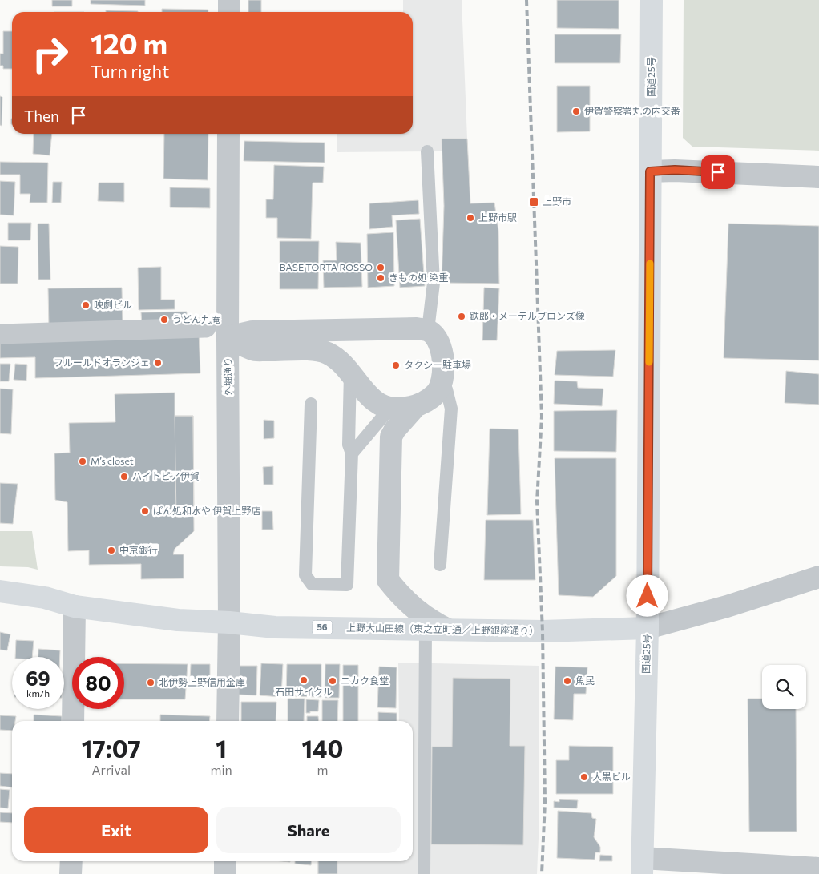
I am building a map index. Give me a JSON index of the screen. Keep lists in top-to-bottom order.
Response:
{
  "streets": {
    "main road": ["国道25号", "56", "上野大山田線（東之立町通／上野銀座通り）"],
    "street": ["外堀通り"]
  },
  "crossings": [
    ["国道25号", "上野大山田線（東之立町通／上野銀座通り）"],
    ["外堀通り", "上野大山田線（東之立町通／上野銀座通り）"]
  ],
  "places": {
    "other": [
      "伊賀警察署丸の内交番",
      "上野市駅",
      "BASE TORTA ROSSO",
      "きもの処 染重",
      "映劇ビル",
      "鉄郎・メーテルブロンズ像",
      "うどん九庵",
      "フルールドオランジェ",
      "タクシー駐車場",
      "M’s closet",
      "ハイトピア伊賀",
      "ぱん処和水や 伊賀上野店",
      "中京銀行",
      "石田サイクル",
      "ニカク食堂",
      "魚民",
      "北伊勢上野信用金庫",
      "大黒ビル"
    ],
    "transit": ["上野市"]
  },
  "page": {
    "turn": ["120 m", "Turn right"],
    "then": "Then",
    "speed": "69 km/h",
    "limit": "80",
    "eta": [
      "17:07",
      "Arrival",
      "1",
      "min",
      "140",
      "m"
    ],
    "buttons": ["Exit", "Share"]
  }
}
